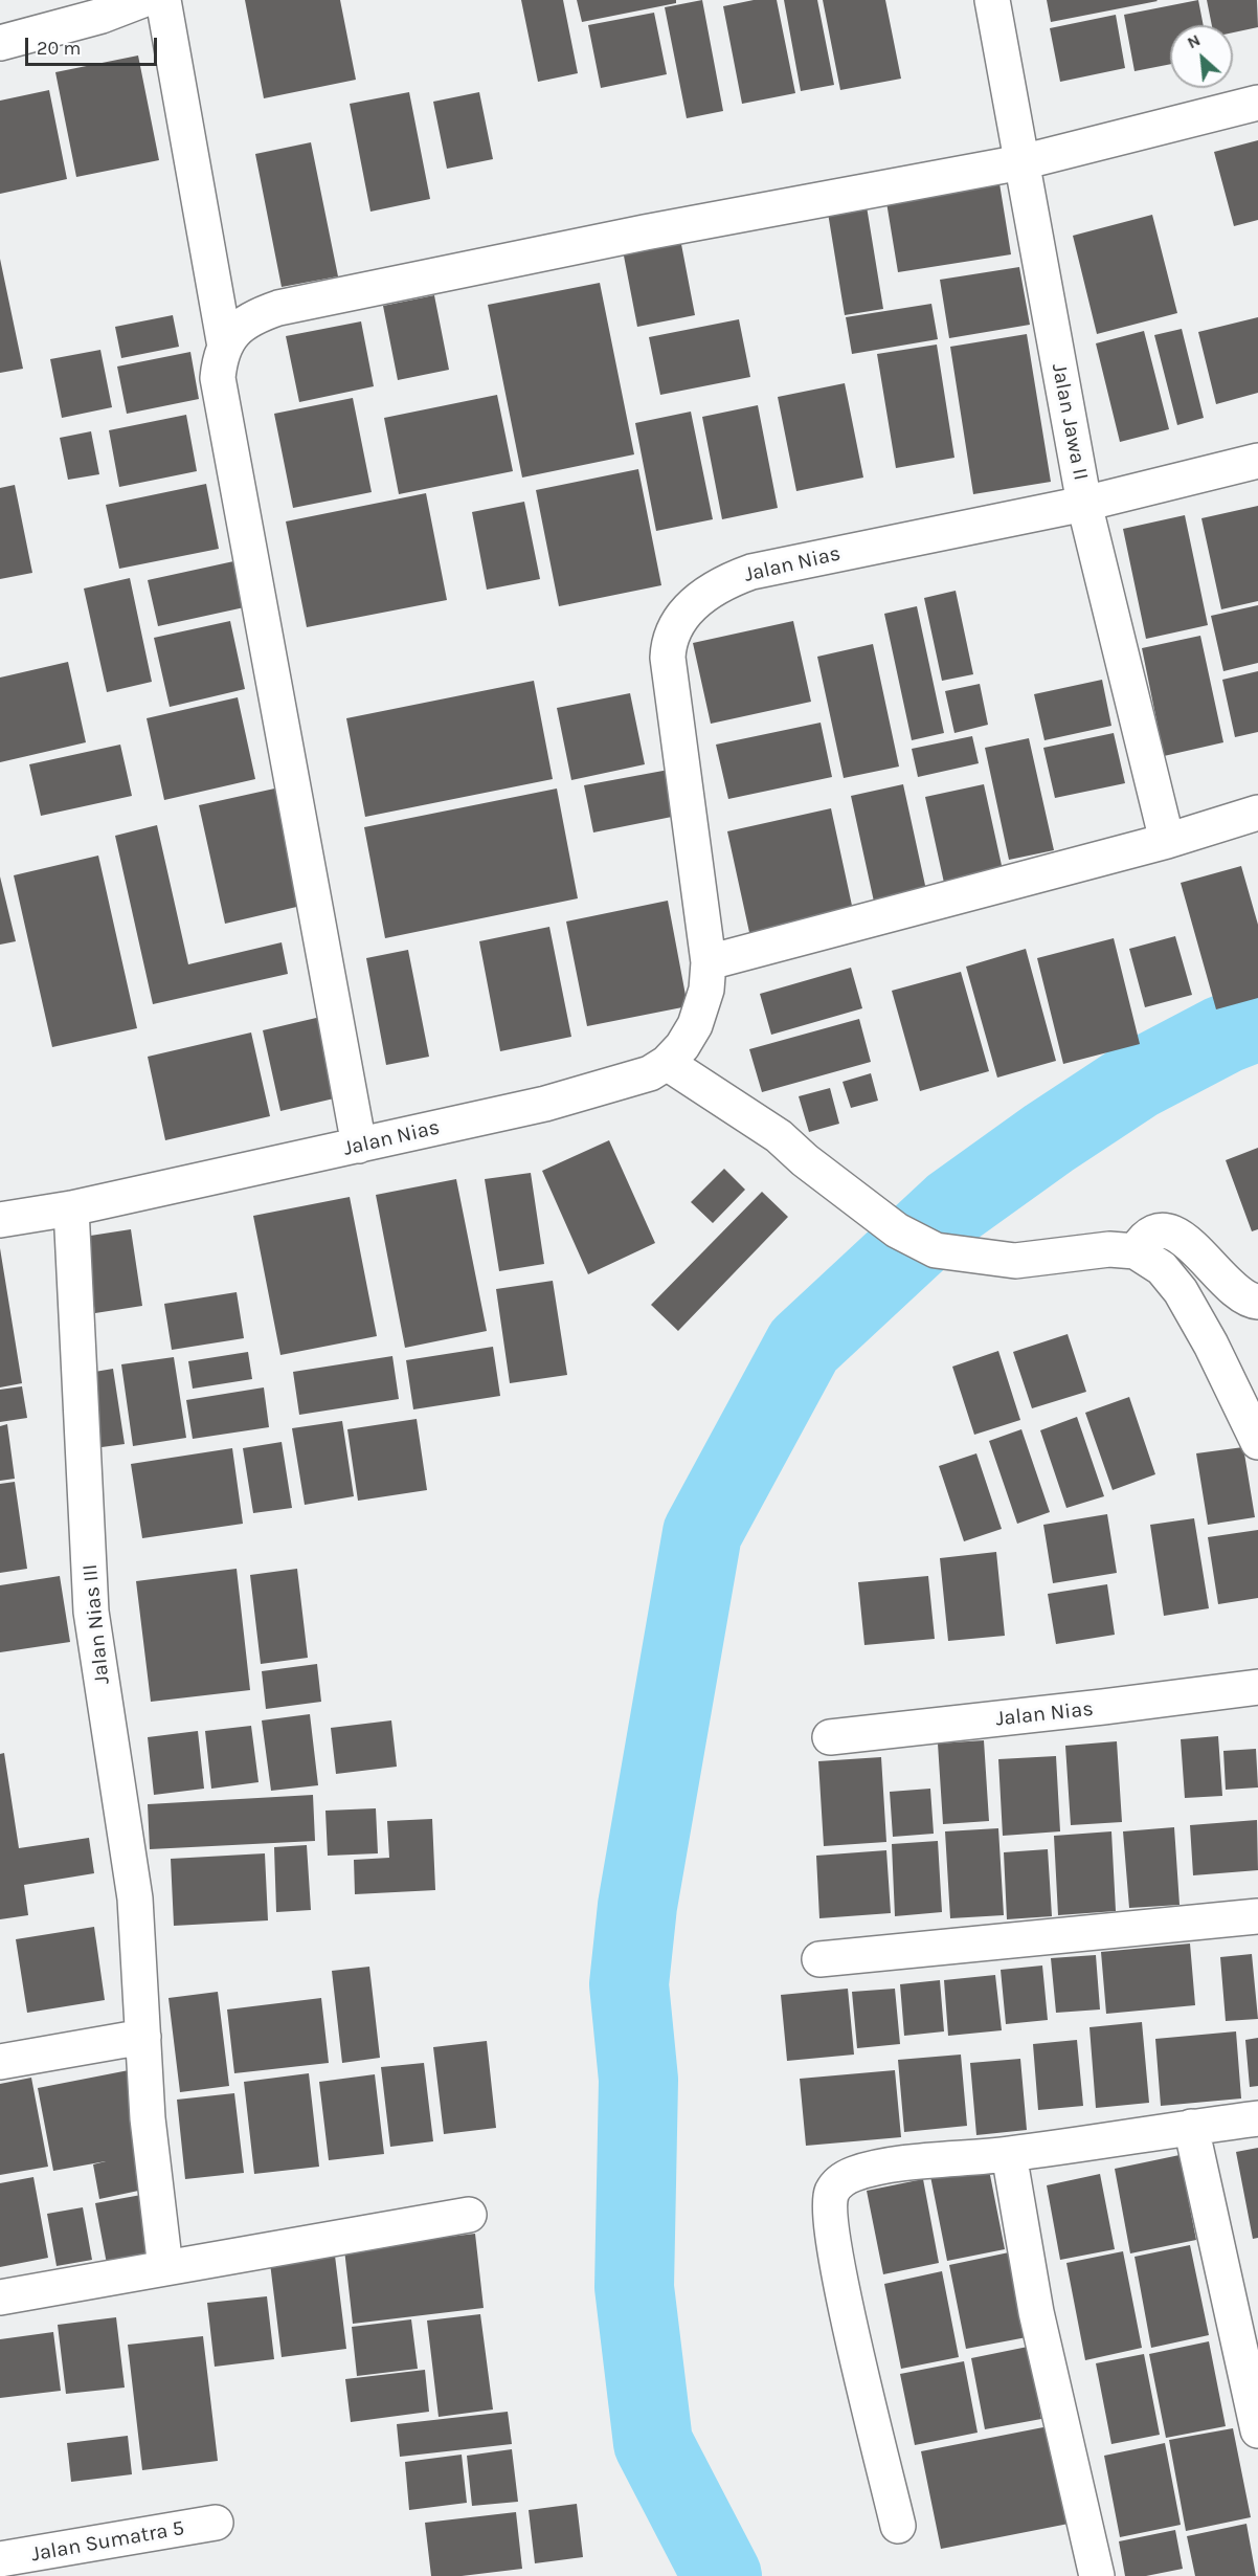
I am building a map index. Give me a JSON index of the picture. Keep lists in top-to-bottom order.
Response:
{
  "streets": {
    "street": [
      "Jalan Jawa II",
      "Jalan Nias",
      "Jalan Nias III",
      "Jalan Sumatra 5"
    ]
  },
  "crossings": [
    ["Jalan Jawa II", "Jalan Nias"],
    ["Jalan Nias", "Jalan Nias III"]
  ],
  "scale_bar": "20 m",
  "north": "top left"
}
